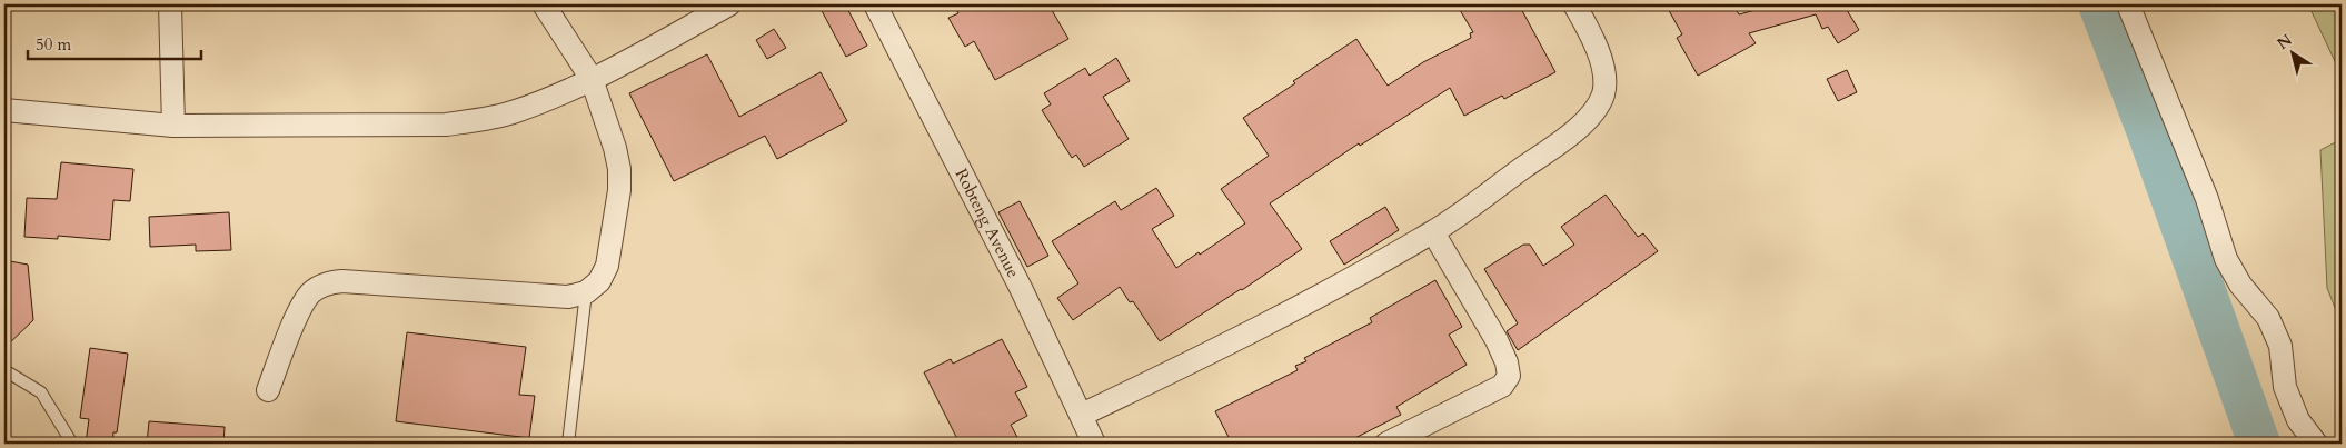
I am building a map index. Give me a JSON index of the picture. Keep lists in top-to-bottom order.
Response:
{
  "streets": {
    "street": ["Robteng Avenue"]
  },
  "scale_bar": "50 m",
  "north": "top left"
}
